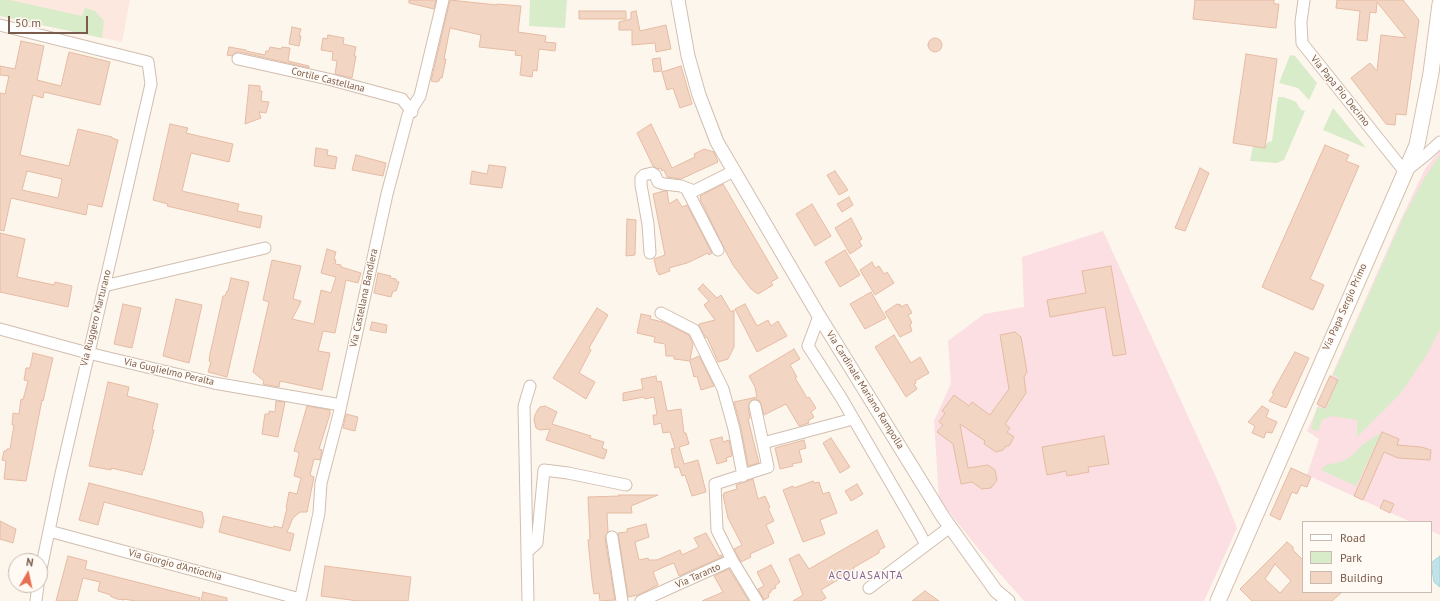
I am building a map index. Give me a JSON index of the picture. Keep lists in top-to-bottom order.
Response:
{
  "streets": {
    "main road": ["Via Papa Sergio Primo"],
    "street": [
      "Cortile Castellana",
      "Via Papa Pio Decimo",
      "Via Castellana Bandiera",
      "Via Ruggero Marturano",
      "Via Guglielmo Peralta",
      "Via Cardinale Mariano Rampolla",
      "Via Giorgio d'Antiochia",
      "Via Taranto"
    ]
  },
  "crossings": [
    ["Cortile Castellana", "Via Castellana Bandiera"],
    ["Via Papa Pio Decimo", "Via Papa Sergio Primo"],
    ["Via Castellana Bandiera", "Via Guglielmo Peralta"],
    ["Via Castellana Bandiera", "Via Giorgio d'Antiochia"],
    ["Via Ruggero Marturano", "Via Guglielmo Peralta"],
    ["Via Ruggero Marturano", "Via Giorgio d'Antiochia"]
  ],
  "districts": ["ACQUASANTA"],
  "legend": ["Road", "Park", "Building"],
  "scale_bar": "50 m",
  "north": "top"
}
